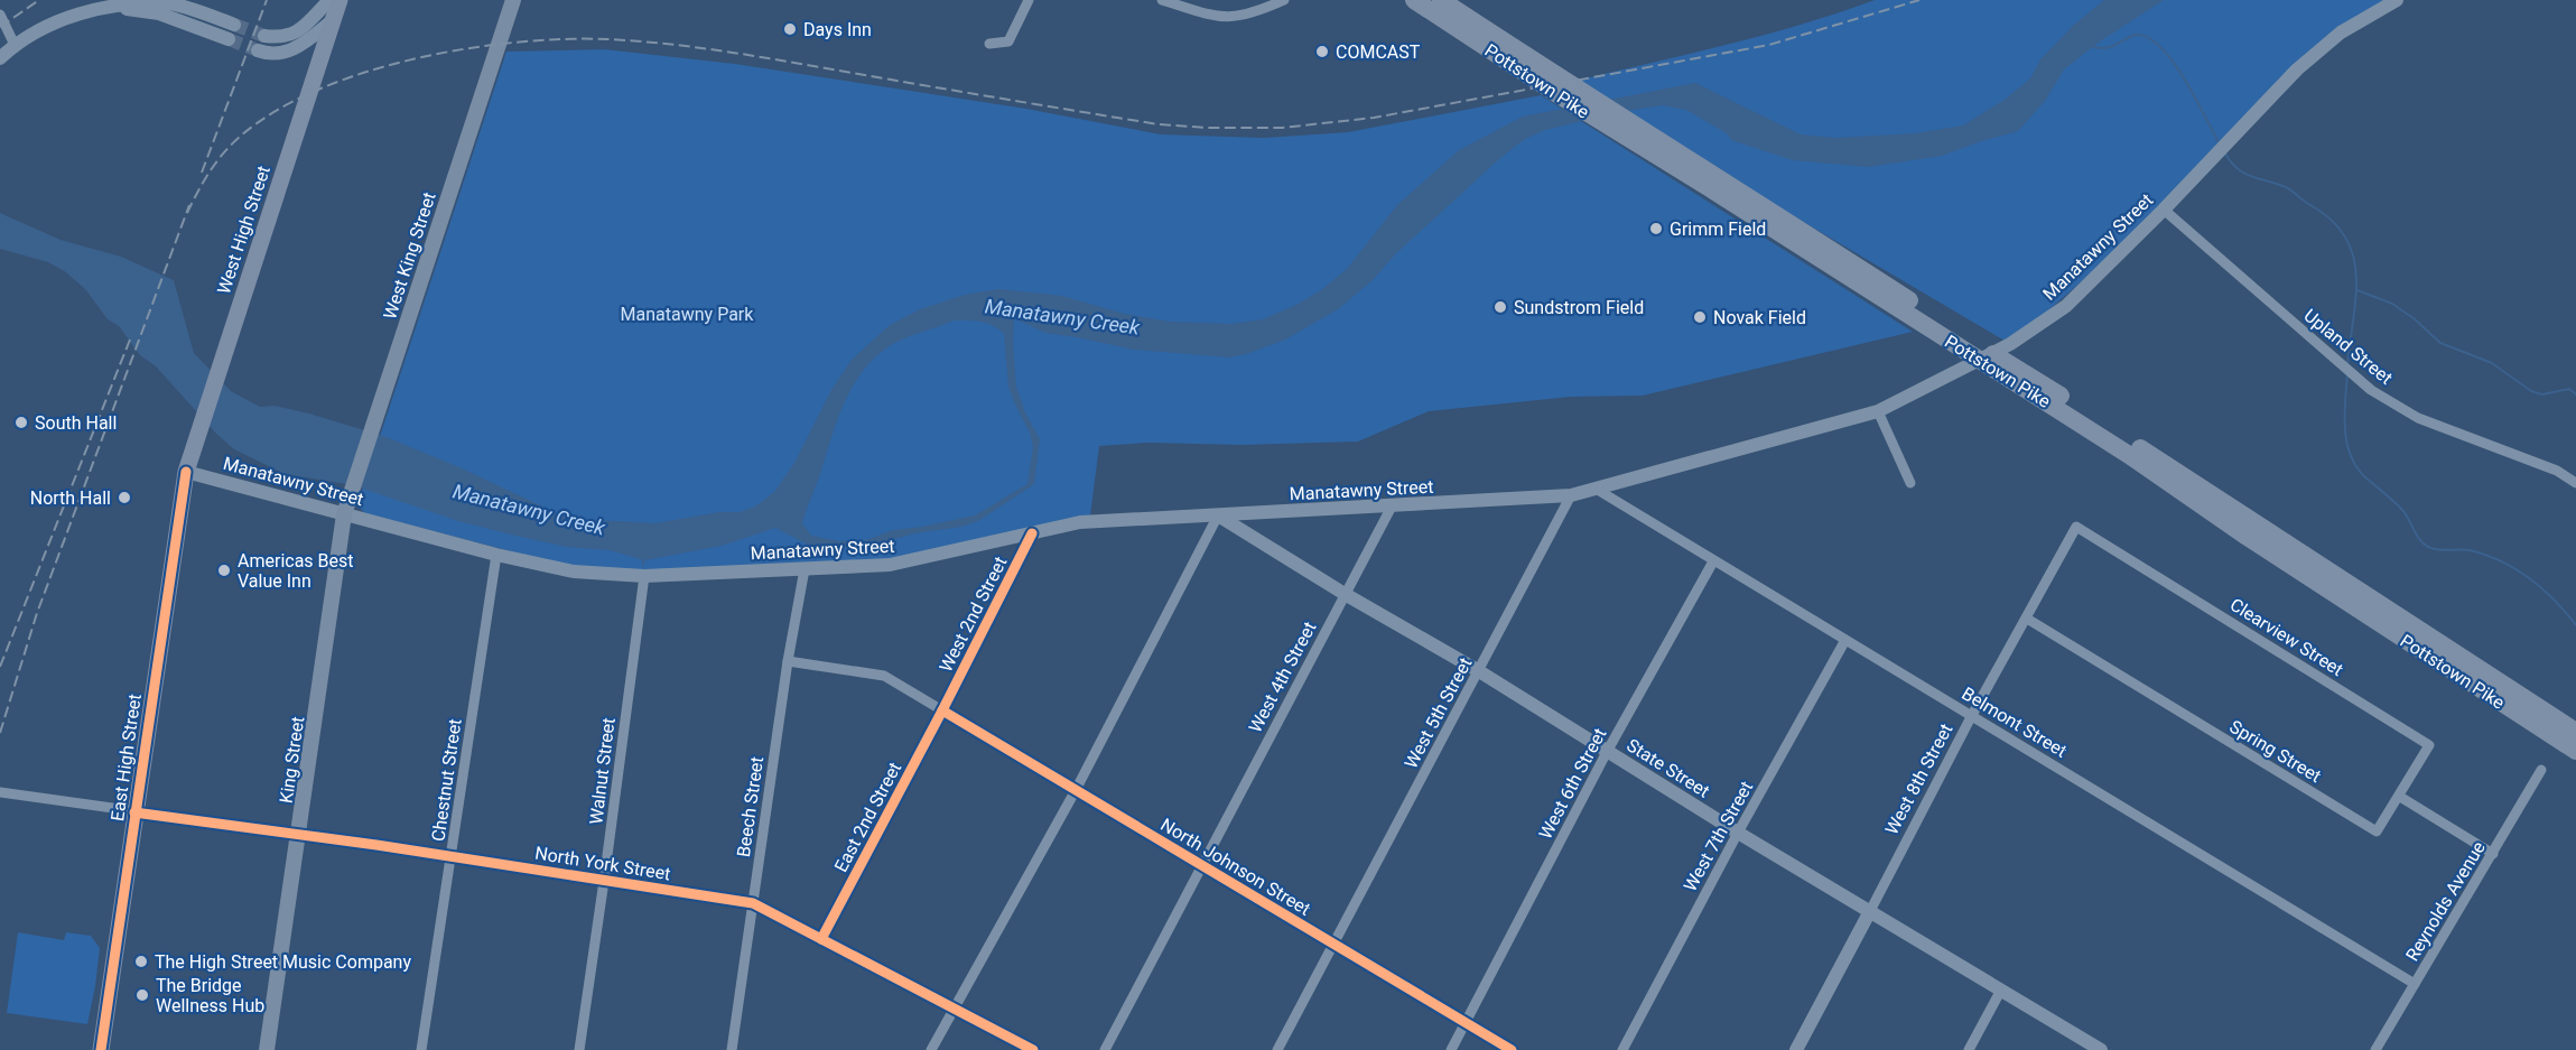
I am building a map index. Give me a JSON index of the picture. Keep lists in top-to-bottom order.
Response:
{
  "streets": {
    "highway": ["Pottstown Pike"],
    "main road": [
      "West High Street",
      "West King Street",
      "East High Street",
      "King Street"
    ],
    "street": [
      "Manatawny Street",
      "Upland Street",
      "West 2nd Street",
      "Clearview Street",
      "West 4th Street",
      "West 5th Street",
      "Belmont Street",
      "Spring Street",
      "State Street",
      "Walnut Street",
      "West 8th Street",
      "Chestnut Street",
      "West 6th Street",
      "Beech Street",
      "East 2nd Street",
      "West 7th Street",
      "North York Street",
      "North Johnson Street",
      "Reynolds Avenue"
    ]
  },
  "crossings": [
    ["West High Street", "Manatawny Street"],
    ["West High Street", "East High Street"],
    ["Manatawny Street", "West King Street"],
    ["Manatawny Street", "Upland Street"],
    ["Manatawny Street", "West 2nd Street"],
    ["Manatawny Street", "West 4th Street"],
    ["Manatawny Street", "West 5th Street"],
    ["Manatawny Street", "Belmont Street"],
    ["Manatawny Street", "East High Street"],
    ["Manatawny Street", "King Street"],
    ["Manatawny Street", "State Street"],
    ["Manatawny Street", "Walnut Street"],
    ["Manatawny Street", "Chestnut Street"],
    ["Manatawny Street", "Beech Street"],
    ["West King Street", "King Street"],
    ["West 2nd Street", "East 2nd Street"],
    ["West 2nd Street", "North Johnson Street"],
    ["Clearview Street", "Spring Street"],
    ["Clearview Street", "West 8th Street"],
    ["West 4th Street", "State Street"],
    ["West 4th Street", "North Johnson Street"],
    ["West 5th Street", "State Street"],
    ["West 5th Street", "North Johnson Street"],
    ["Belmont Street", "West 8th Street"],
    ["Belmont Street", "West 6th Street"],
    ["Belmont Street", "West 7th Street"],
    ["Belmont Street", "Reynolds Avenue"],
    ["Spring Street", "West 8th Street"],
    ["East High Street", "North York Street"],
    ["King Street", "North York Street"],
    ["State Street", "West 8th Street"],
    ["State Street", "West 6th Street"],
    ["State Street", "West 7th Street"],
    ["Walnut Street", "North York Street"],
    ["Chestnut Street", "North York Street"],
    ["West 6th Street", "North Johnson Street"],
    ["Beech Street", "North York Street"],
    ["Beech Street", "North Johnson Street"],
    ["East 2nd Street", "North York Street"],
    ["East 2nd Street", "North Johnson Street"]
  ],
  "water": ["Manatawny Creek"],
  "parks": ["Manatawny Park"],
  "places": [
    "Days Inn",
    "COMCAST",
    "Grimm Field",
    "Sundstrom Field",
    "Novak Field",
    "South Hall",
    "North Hall",
    "Americas Best Value Inn",
    "The High Street Music Company",
    "The Bridge Wellness Hub"
  ]
}
